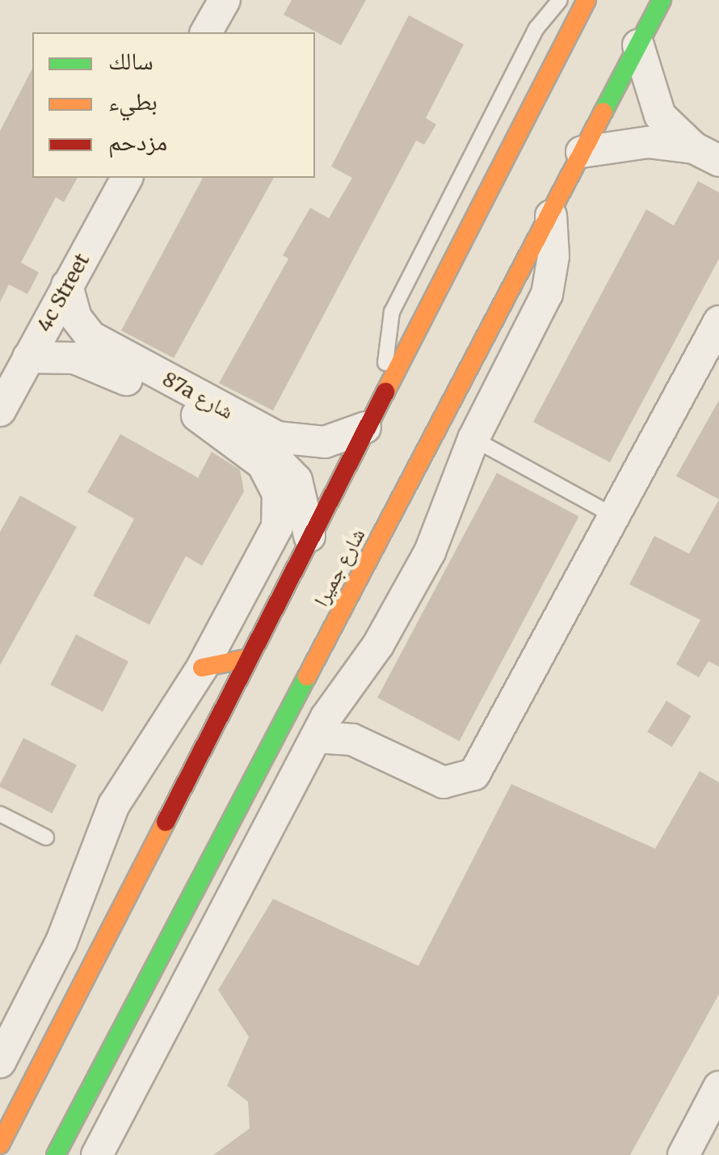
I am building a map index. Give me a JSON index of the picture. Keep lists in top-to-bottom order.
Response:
{
  "streets": {
    "main road": ["شارع جميرا"],
    "street": ["4c Street", "87a شارع"]
  },
  "crossings": [
    ["4c Street", "87a شارع"],
    ["87a شارع", "شارع جميرا"]
  ],
  "legend": ["سالك", "بطيء", "مزدحم"]
}
